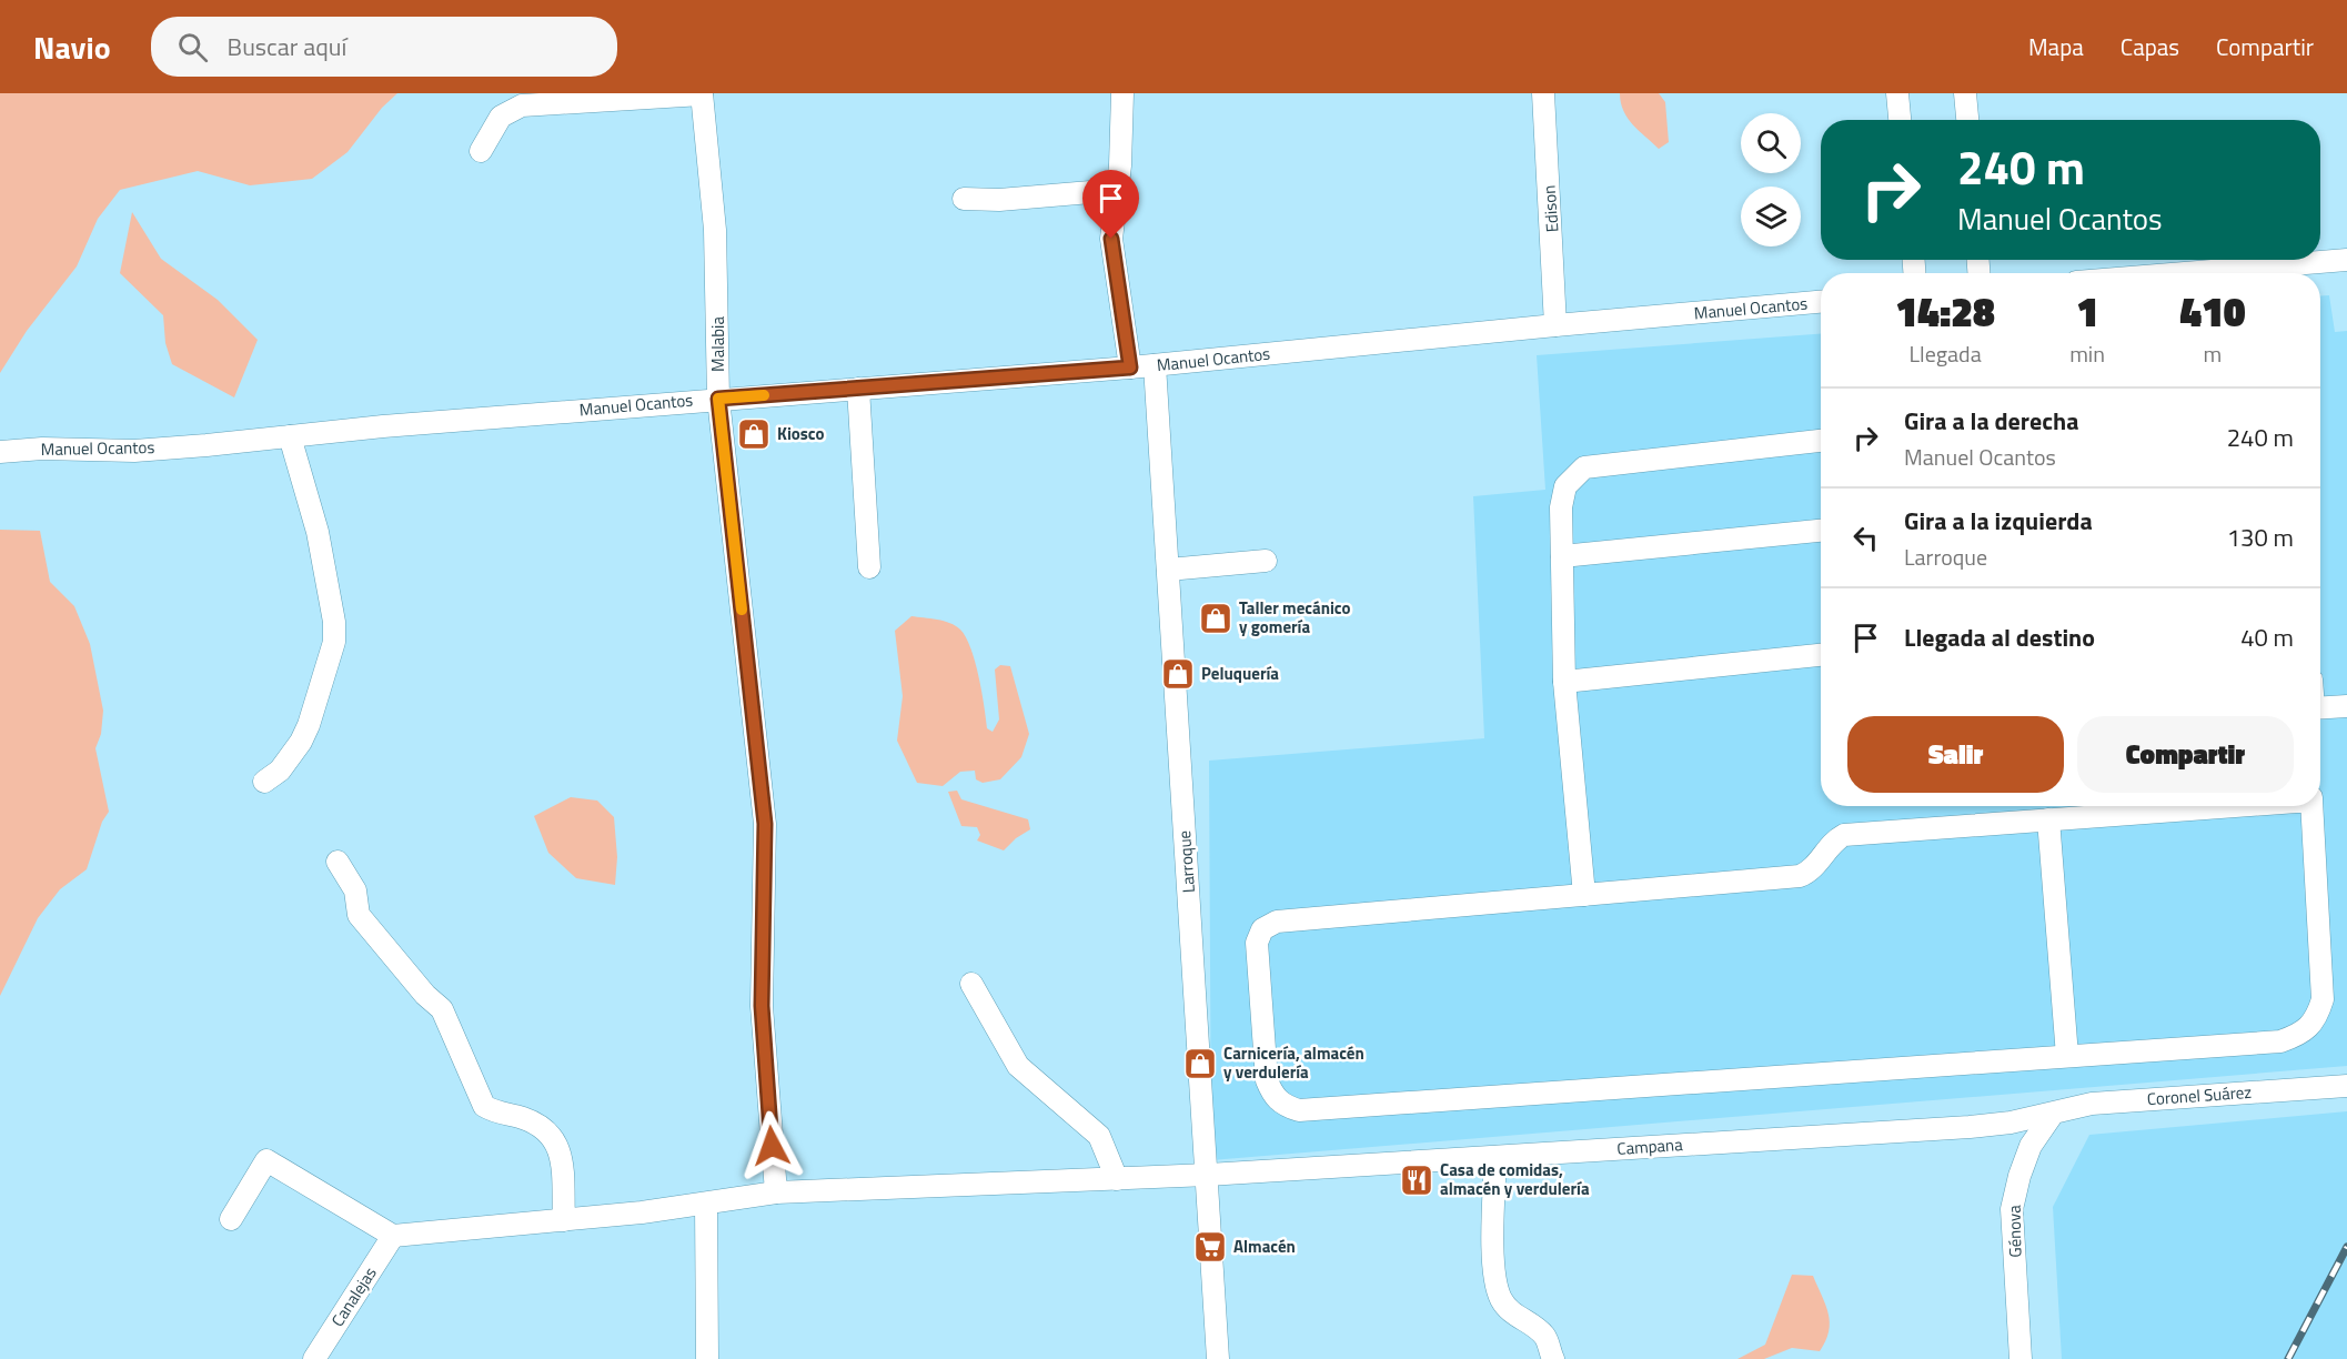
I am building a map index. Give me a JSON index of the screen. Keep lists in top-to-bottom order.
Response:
{
  "streets": {
    "street": [
      "Edison",
      "Manuel Ocantos",
      "Malabia",
      "Larroque",
      "Coronel Suárez",
      "Campana",
      "Génova",
      "Canalejas"
    ]
  },
  "crossings": [
    ["Edison", "Manuel Ocantos"],
    ["Manuel Ocantos", "Malabia"],
    ["Manuel Ocantos", "Larroque"],
    ["Malabia", "Campana"],
    ["Larroque", "Campana"],
    ["Coronel Suárez", "Campana"],
    ["Coronel Suárez", "Génova"],
    ["Campana", "Génova"],
    ["Campana", "Canalejas"]
  ],
  "places": {
    "shop": [
      "Kiosco",
      "Taller mecánico y gomería",
      "Peluquería",
      "Carnicería, almacén y verdulería"
    ],
    "restaurant": ["Casa de comidas, almacén y verdulería"],
    "supermarket": ["Almacén"]
  },
  "page": {
    "header": "Navio",
    "search": "Buscar aquí",
    "nav": ["Mapa", "Capas", "Compartir"],
    "turn": ["240 m", "Manuel Ocantos"],
    "eta": [
      "14:28",
      "Llegada",
      "1",
      "min",
      "410",
      "m"
    ],
    "list": [
      {
        "name": "Gira a la derecha",
        "note": "Manuel Ocantos",
        "value": "240 m"
      },
      {
        "name": "Gira a la izquierda",
        "note": "Larroque",
        "value": "130 m"
      },
      {
        "name": "Llegada al destino",
        "value": "40 m"
      }
    ],
    "buttons": ["Salir", "Compartir"]
  }
}
